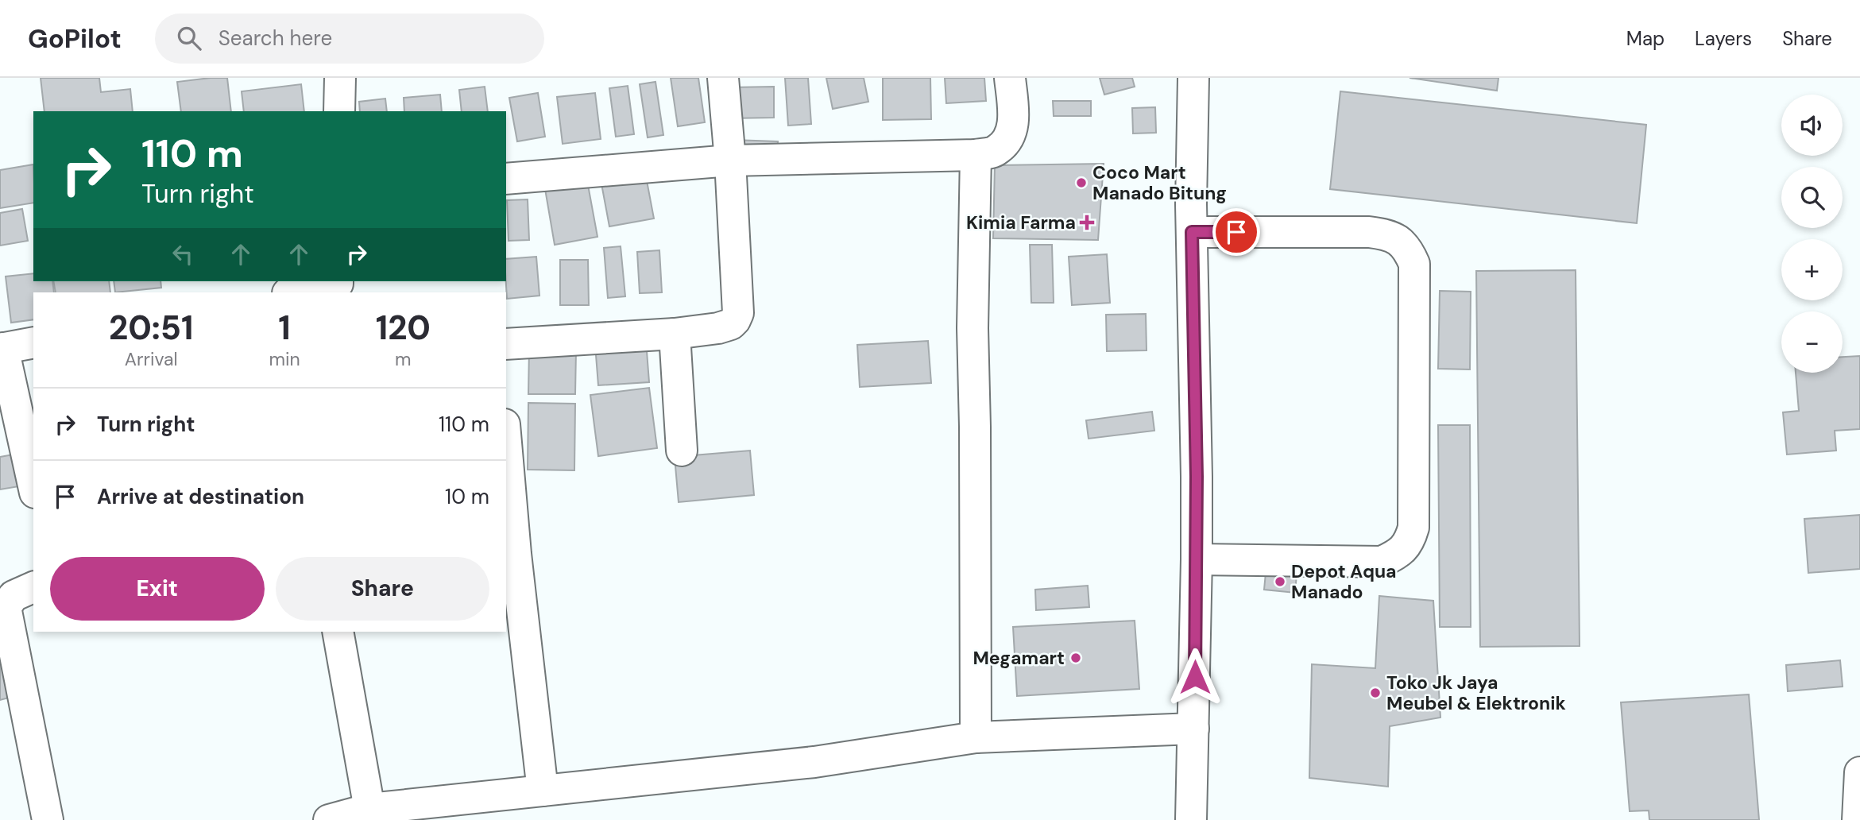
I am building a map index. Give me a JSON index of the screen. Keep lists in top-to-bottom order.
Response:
{
  "places": {
    "other": [
      "Coco Mart Manado Bitung",
      "Depot Aqua Manado",
      "Megamart",
      "Toko Jk Jaya Meubel & Elektronik"
    ],
    "health": ["Kimia Farma"]
  },
  "page": {
    "header": "GoPilot",
    "search": "Search here",
    "nav": ["Map", "Layers", "Share"],
    "map_buttons": ["+", "−"],
    "turn": ["110 m", "Turn right"],
    "eta": [
      "20:51",
      "Arrival",
      "1",
      "min",
      "120",
      "m"
    ],
    "list": [
      {
        "name": "Turn right",
        "value": "110 m"
      },
      {
        "name": "Arrive at destination",
        "value": "10 m"
      }
    ],
    "buttons": ["Exit", "Share"]
  }
}
